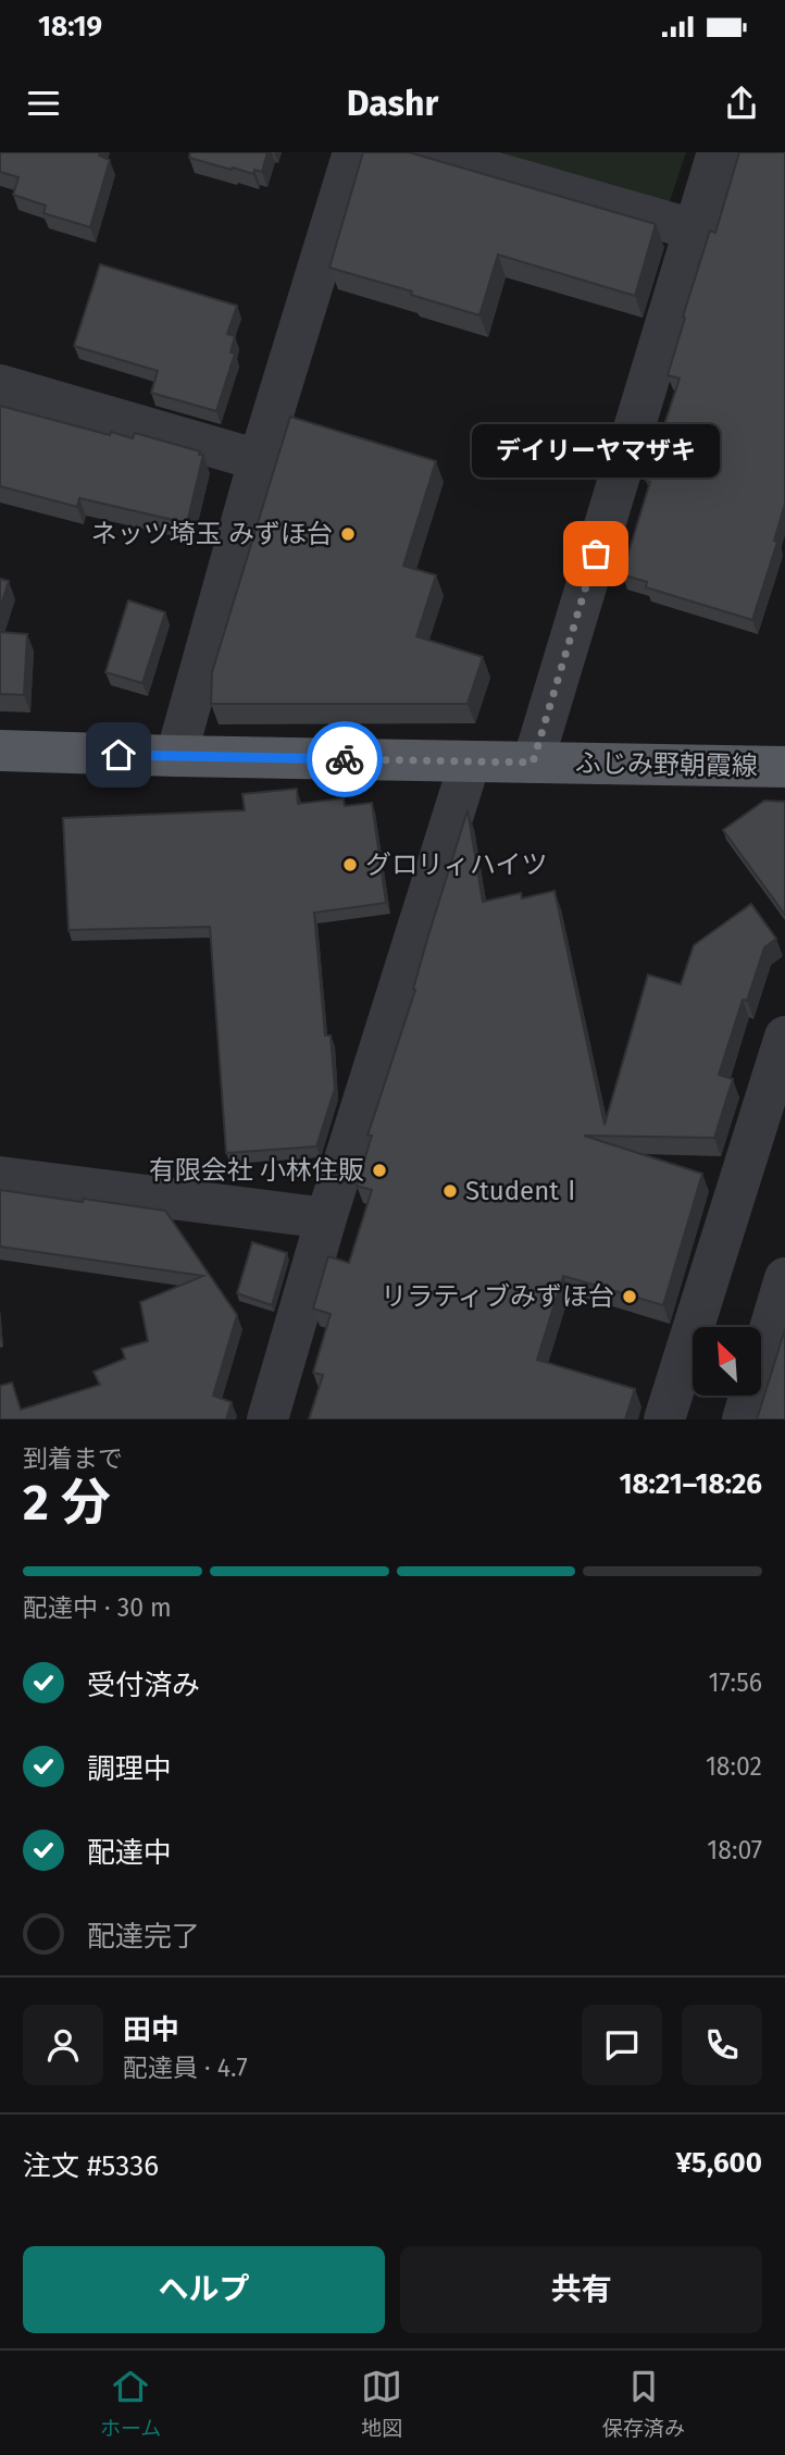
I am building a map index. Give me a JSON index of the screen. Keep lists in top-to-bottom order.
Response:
{
  "streets": {
    "main road": ["ふじみ野朝霞線"]
  },
  "places": [
    "ネッツ埼玉 みずほ台",
    "デイリーヤマザキ",
    "グロリィハイツ",
    "有限会社 小林住販",
    "StudentⅠ",
    "リラティブみずほ台"
  ],
  "north": "top left",
  "page": {
    "status": "18:19",
    "header": "Dashr",
    "bubble": "デイリーヤマザキ",
    "heading": ["2 分", "到着まで", "18:21–18:26"],
    "panel": [
      "田中",
      "配達員 · 4.7",
      "注文 #5336",
      "¥5,600"
    ],
    "bar": "配達中 · 30 m",
    "list": [
      ["受付済み", "17:56"],
      ["調理中", "18:02"],
      ["配達中", "18:07"],
      "配達完了"
    ],
    "buttons": ["ヘルプ", "共有"],
    "tabs": ["ホーム", "地図", "保存済み"]
  }
}
